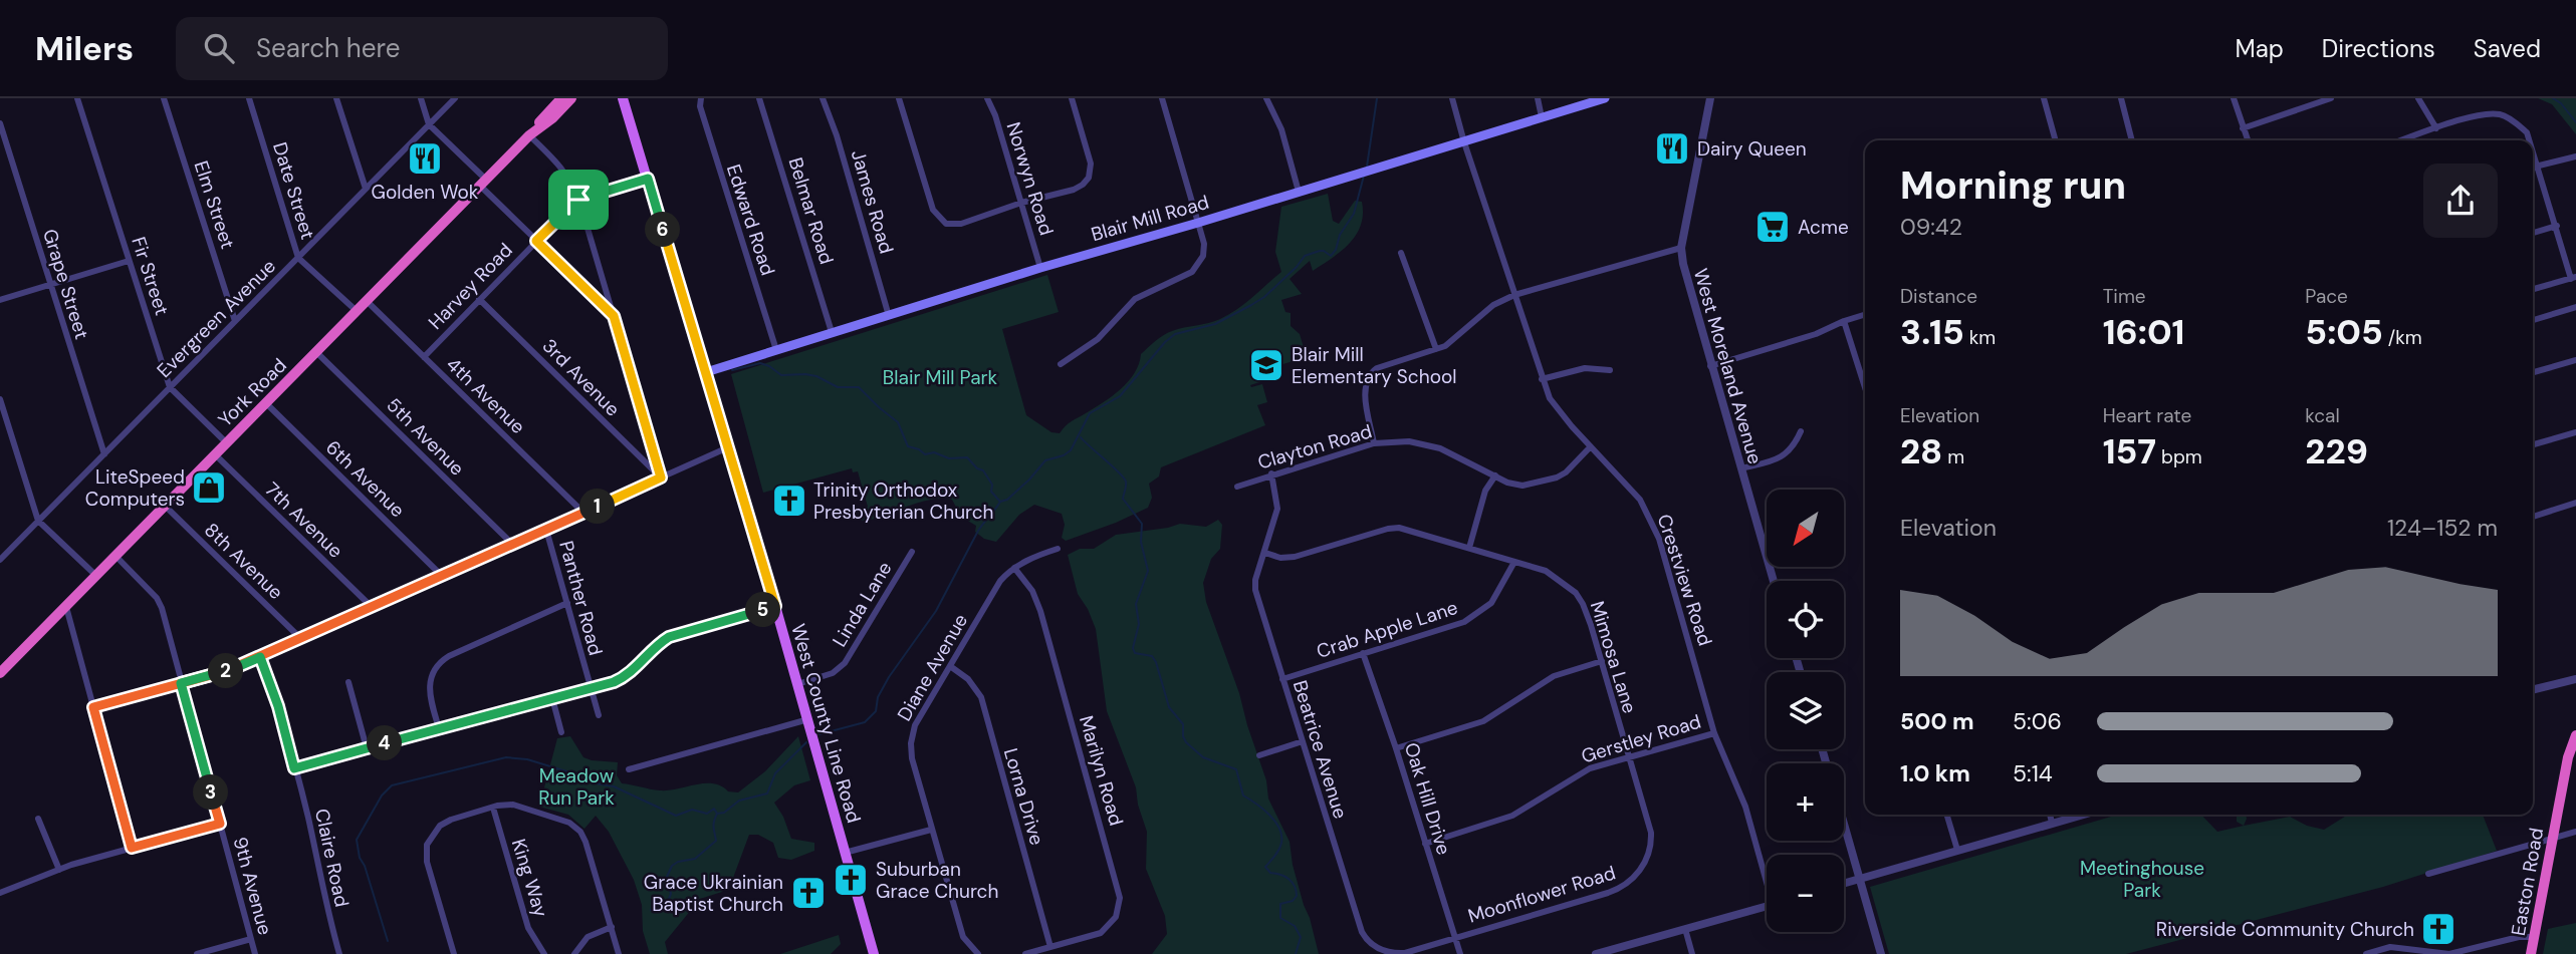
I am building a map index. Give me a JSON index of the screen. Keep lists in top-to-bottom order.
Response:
{
  "streets": {
    "highway": ["York Road", "Easton Road"],
    "main road": ["Blair Mill Road", "West County Line Road"],
    "street": [
      "Norwyn Road",
      "Date Street",
      "James Road",
      "Elm Street",
      "Belmar Road",
      "Edward Road",
      "Fir Street",
      "Grape Street",
      "Harvey Road",
      "Evergreen Avenue",
      "West Moreland Avenue",
      "3rd Avenue",
      "4th Avenue",
      "5th Avenue",
      "Clayton Road",
      "6th Avenue",
      "7th Avenue",
      "8th Avenue",
      "Crestview Road",
      "Panther Road",
      "Linda Lane",
      "Crab Apple Lane",
      "Mimosa Lane",
      "Diane Avenue",
      "Gerstley Road",
      "Beatrice Avenue",
      "Marilyn Road",
      "Lorna Drive",
      "Oak Hill Drive",
      "Claire Road",
      "King Way",
      "9th Avenue",
      "Moonflower Road"
    ]
  },
  "crossings": [
    ["Norwyn Road", "Blair Mill Road"],
    ["Date Street", "Evergreen Avenue"],
    ["Date Street", "York Road"],
    ["James Road", "Blair Mill Road"],
    ["Elm Street", "Evergreen Avenue"],
    ["Belmar Road", "Blair Mill Road"],
    ["Blair Mill Road", "Edward Road"],
    ["Blair Mill Road", "Crestview Road"],
    ["Blair Mill Road", "West County Line Road"],
    ["Fir Street", "Evergreen Avenue"],
    ["Fir Street", "York Road"],
    ["Grape Street", "Evergreen Avenue"],
    ["Harvey Road", "3rd Avenue"],
    ["Harvey Road", "4th Avenue"],
    ["Harvey Road", "West County Line Road"],
    ["York Road", "4th Avenue"],
    ["York Road", "5th Avenue"],
    ["York Road", "6th Avenue"],
    ["York Road", "7th Avenue"],
    ["York Road", "8th Avenue"],
    ["York Road", "9th Avenue"],
    ["Clayton Road", "Crestview Road"],
    ["Clayton Road", "Beatrice Avenue"],
    ["Crestview Road", "Gerstley Road"],
    ["Linda Lane", "West County Line Road"],
    ["Crab Apple Lane", "Mimosa Lane"],
    ["Crab Apple Lane", "Beatrice Avenue"],
    ["Crab Apple Lane", "Oak Hill Drive"],
    ["Mimosa Lane", "Gerstley Road"],
    ["Mimosa Lane", "Beatrice Avenue"],
    ["Mimosa Lane", "Moonflower Road"],
    ["Diane Avenue", "Marilyn Road"],
    ["Diane Avenue", "Lorna Drive"],
    ["Gerstley Road", "Oak Hill Drive"],
    ["Gerstley Road", "Moonflower Road"],
    ["Beatrice Avenue", "Oak Hill Drive"],
    ["Beatrice Avenue", "Moonflower Road"],
    ["Marilyn Road", "Lorna Drive"],
    ["Oak Hill Drive", "Moonflower Road"]
  ],
  "parks": ["Blair Mill Park", "Meadow Run Park", "Meetinghouse Park"],
  "places": {
    "restaurant": ["Dairy Queen", "Golden Wok"],
    "supermarket": ["Acme"],
    "school or university": ["Blair Mill Elementary School"],
    "shop": ["LiteSpeed Computers"],
    "church": [
      "Trinity Orthodox Presbyterian Church",
      "Suburban Grace Church",
      "Grace Ukrainian Baptist Church",
      "Riverside Community Church"
    ]
  },
  "north": "bottom left",
  "page": {
    "header": "Milers",
    "search": "Search here",
    "nav": ["Map", "Directions", "Saved"],
    "heading": ["Morning run", "09:42"],
    "pins": [
      "6",
      "1",
      "5",
      "2",
      "4",
      "3"
    ],
    "stats": [
      ["Distance", "3.15 km"],
      ["Time", "16:01"],
      ["Pace", "5:05 /km"],
      ["Elevation", "28 m"],
      ["Heart rate", "157 bpm"],
      ["kcal", "229"]
    ],
    "map_buttons": ["+", "−"],
    "chart": ["Elevation", "124–152 m"],
    "list": [
      {
        "name": "500 m",
        "note": "5:06"
      },
      {
        "name": "1.0 km",
        "note": "5:14"
      }
    ]
  }
}
